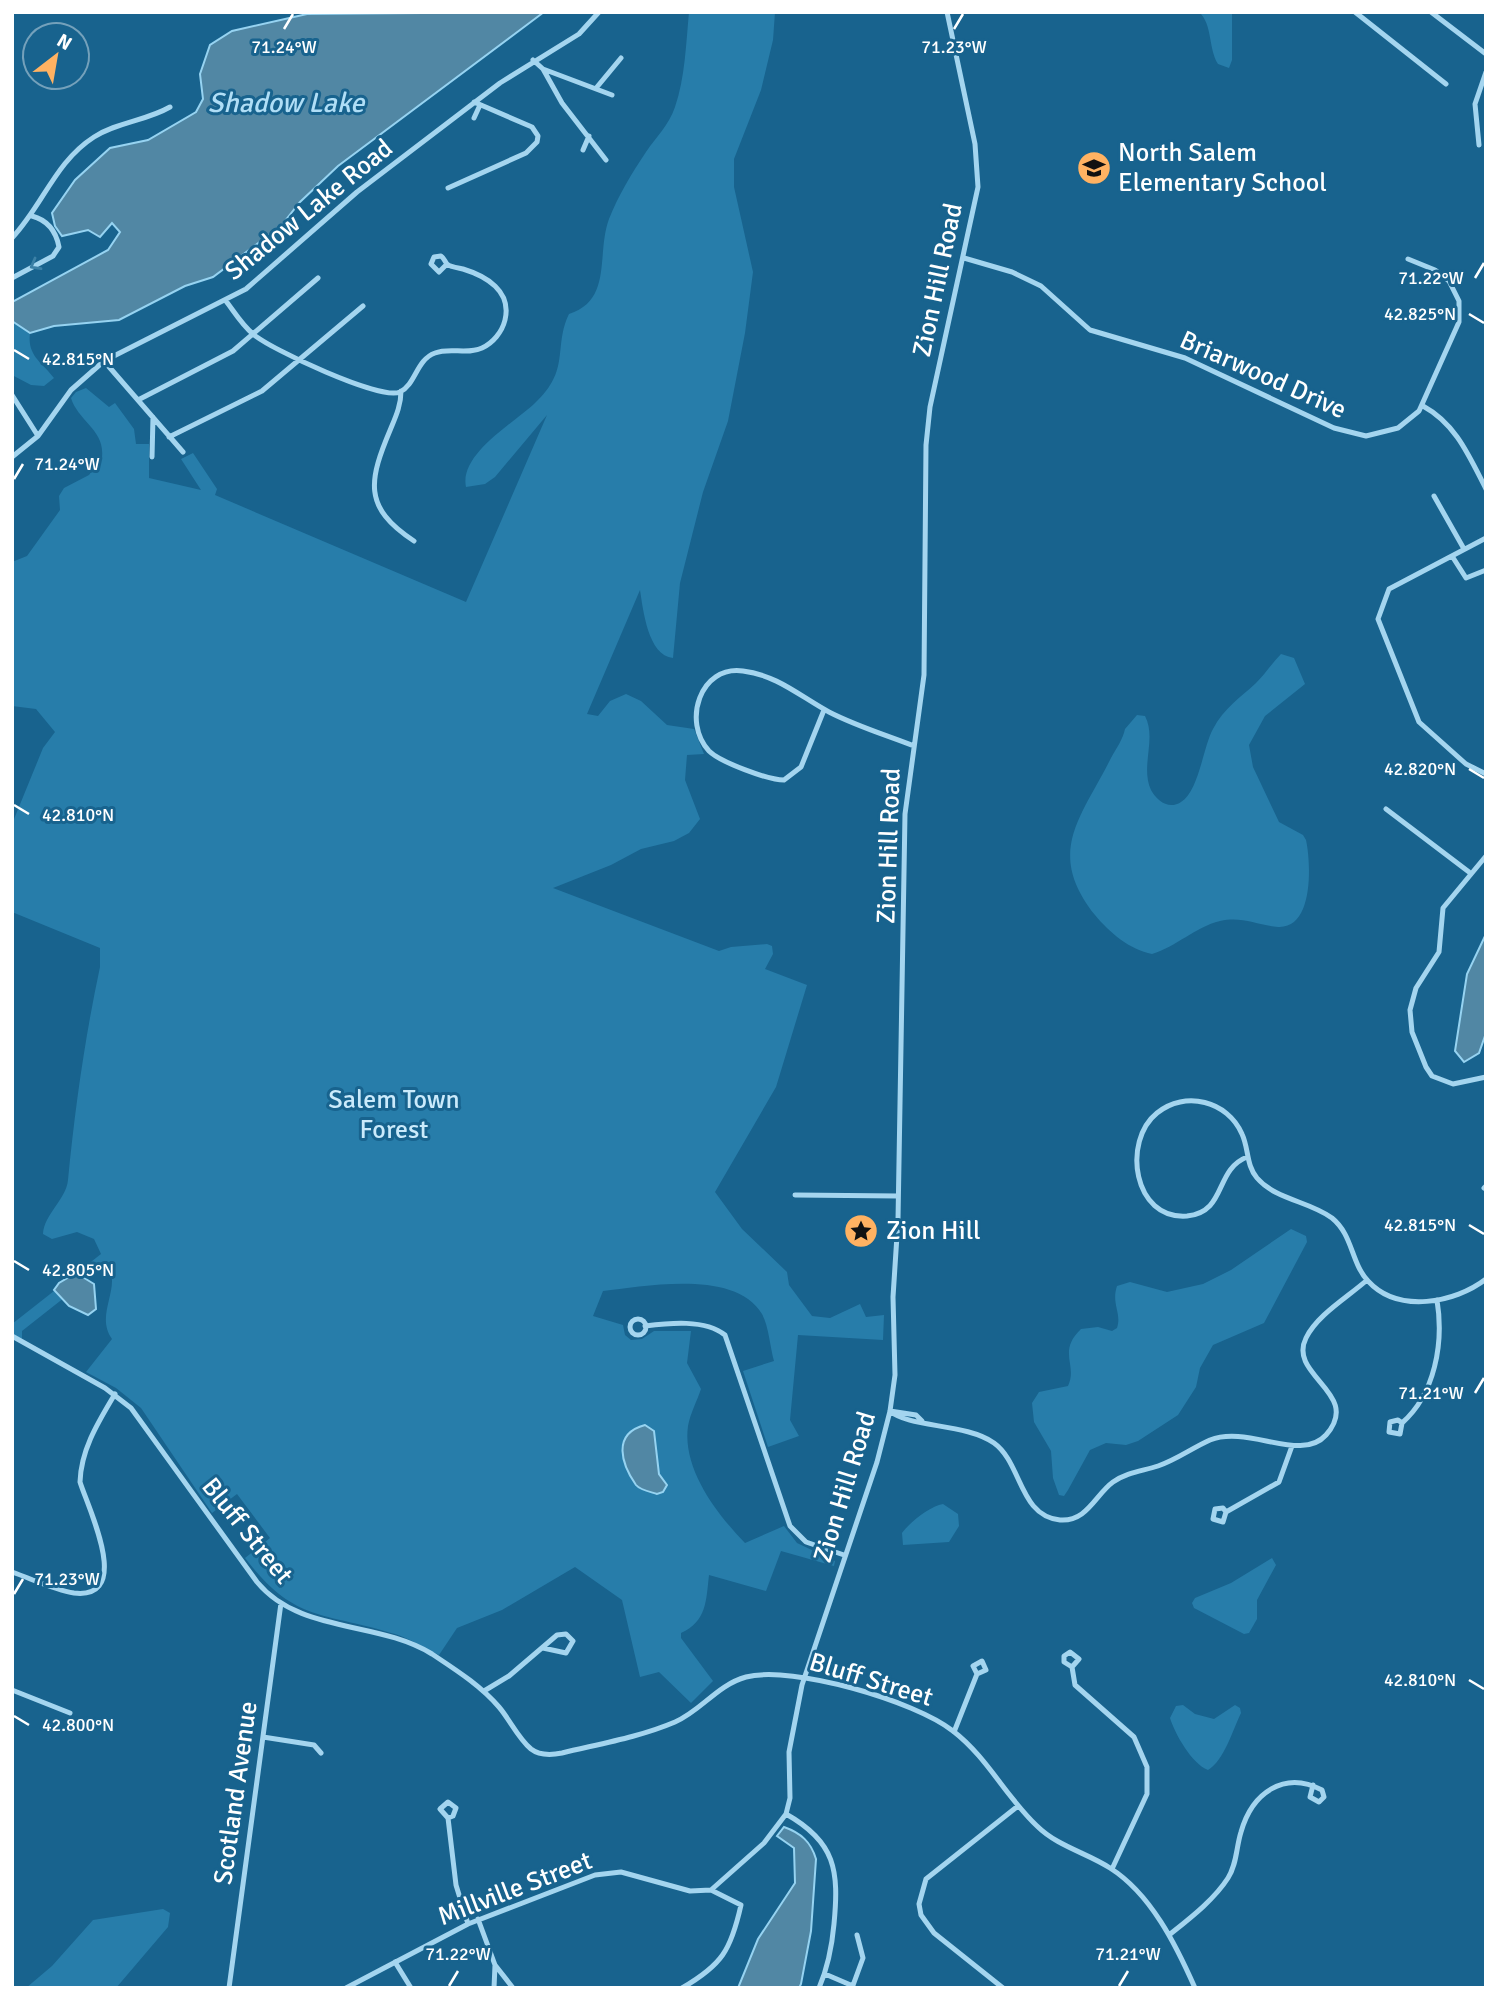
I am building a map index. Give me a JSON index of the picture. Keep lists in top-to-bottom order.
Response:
{
  "streets": {
    "street": [
      "Shadow Lake Road",
      "Zion Hill Road",
      "Briarwood Drive",
      "Bluff Street",
      "Scotland Avenue",
      "Millville Street"
    ]
  },
  "crossings": [
    ["Zion Hill Road", "Briarwood Drive"],
    ["Zion Hill Road", "Bluff Street"],
    ["Bluff Street", "Scotland Avenue"]
  ],
  "water": ["Shadow Lake"],
  "parks": ["Salem Town Forest"],
  "places": {
    "school or university": ["North Salem Elementary School"],
    "place": ["Zion Hill"]
  },
  "north": "top right",
  "coordinates": [
    "71.24°W",
    "71.23°W",
    "71.22°W",
    "42.825°N",
    "42.815°N",
    "42.820°N",
    "42.810°N",
    "42.805°N",
    "71.21°W",
    "42.800°N"
  ]
}
